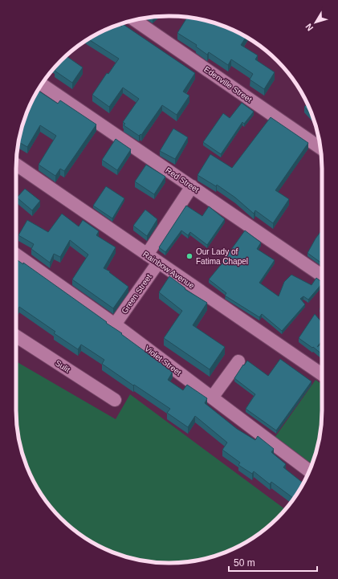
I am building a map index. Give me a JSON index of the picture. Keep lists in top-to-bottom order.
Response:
{
  "streets": {
    "street": [
      "Edenville Street",
      "Red Street",
      "Rainbow Avenue",
      "Green Street",
      "Violet Street",
      "Sulit"
    ]
  },
  "crossings": [
    ["Rainbow Avenue", "Green Street"],
    ["Green Street", "Violet Street"]
  ],
  "places": ["Our Lady of Fatima Chapel"],
  "scale_bar": "50 m",
  "north": "bottom left"
}
